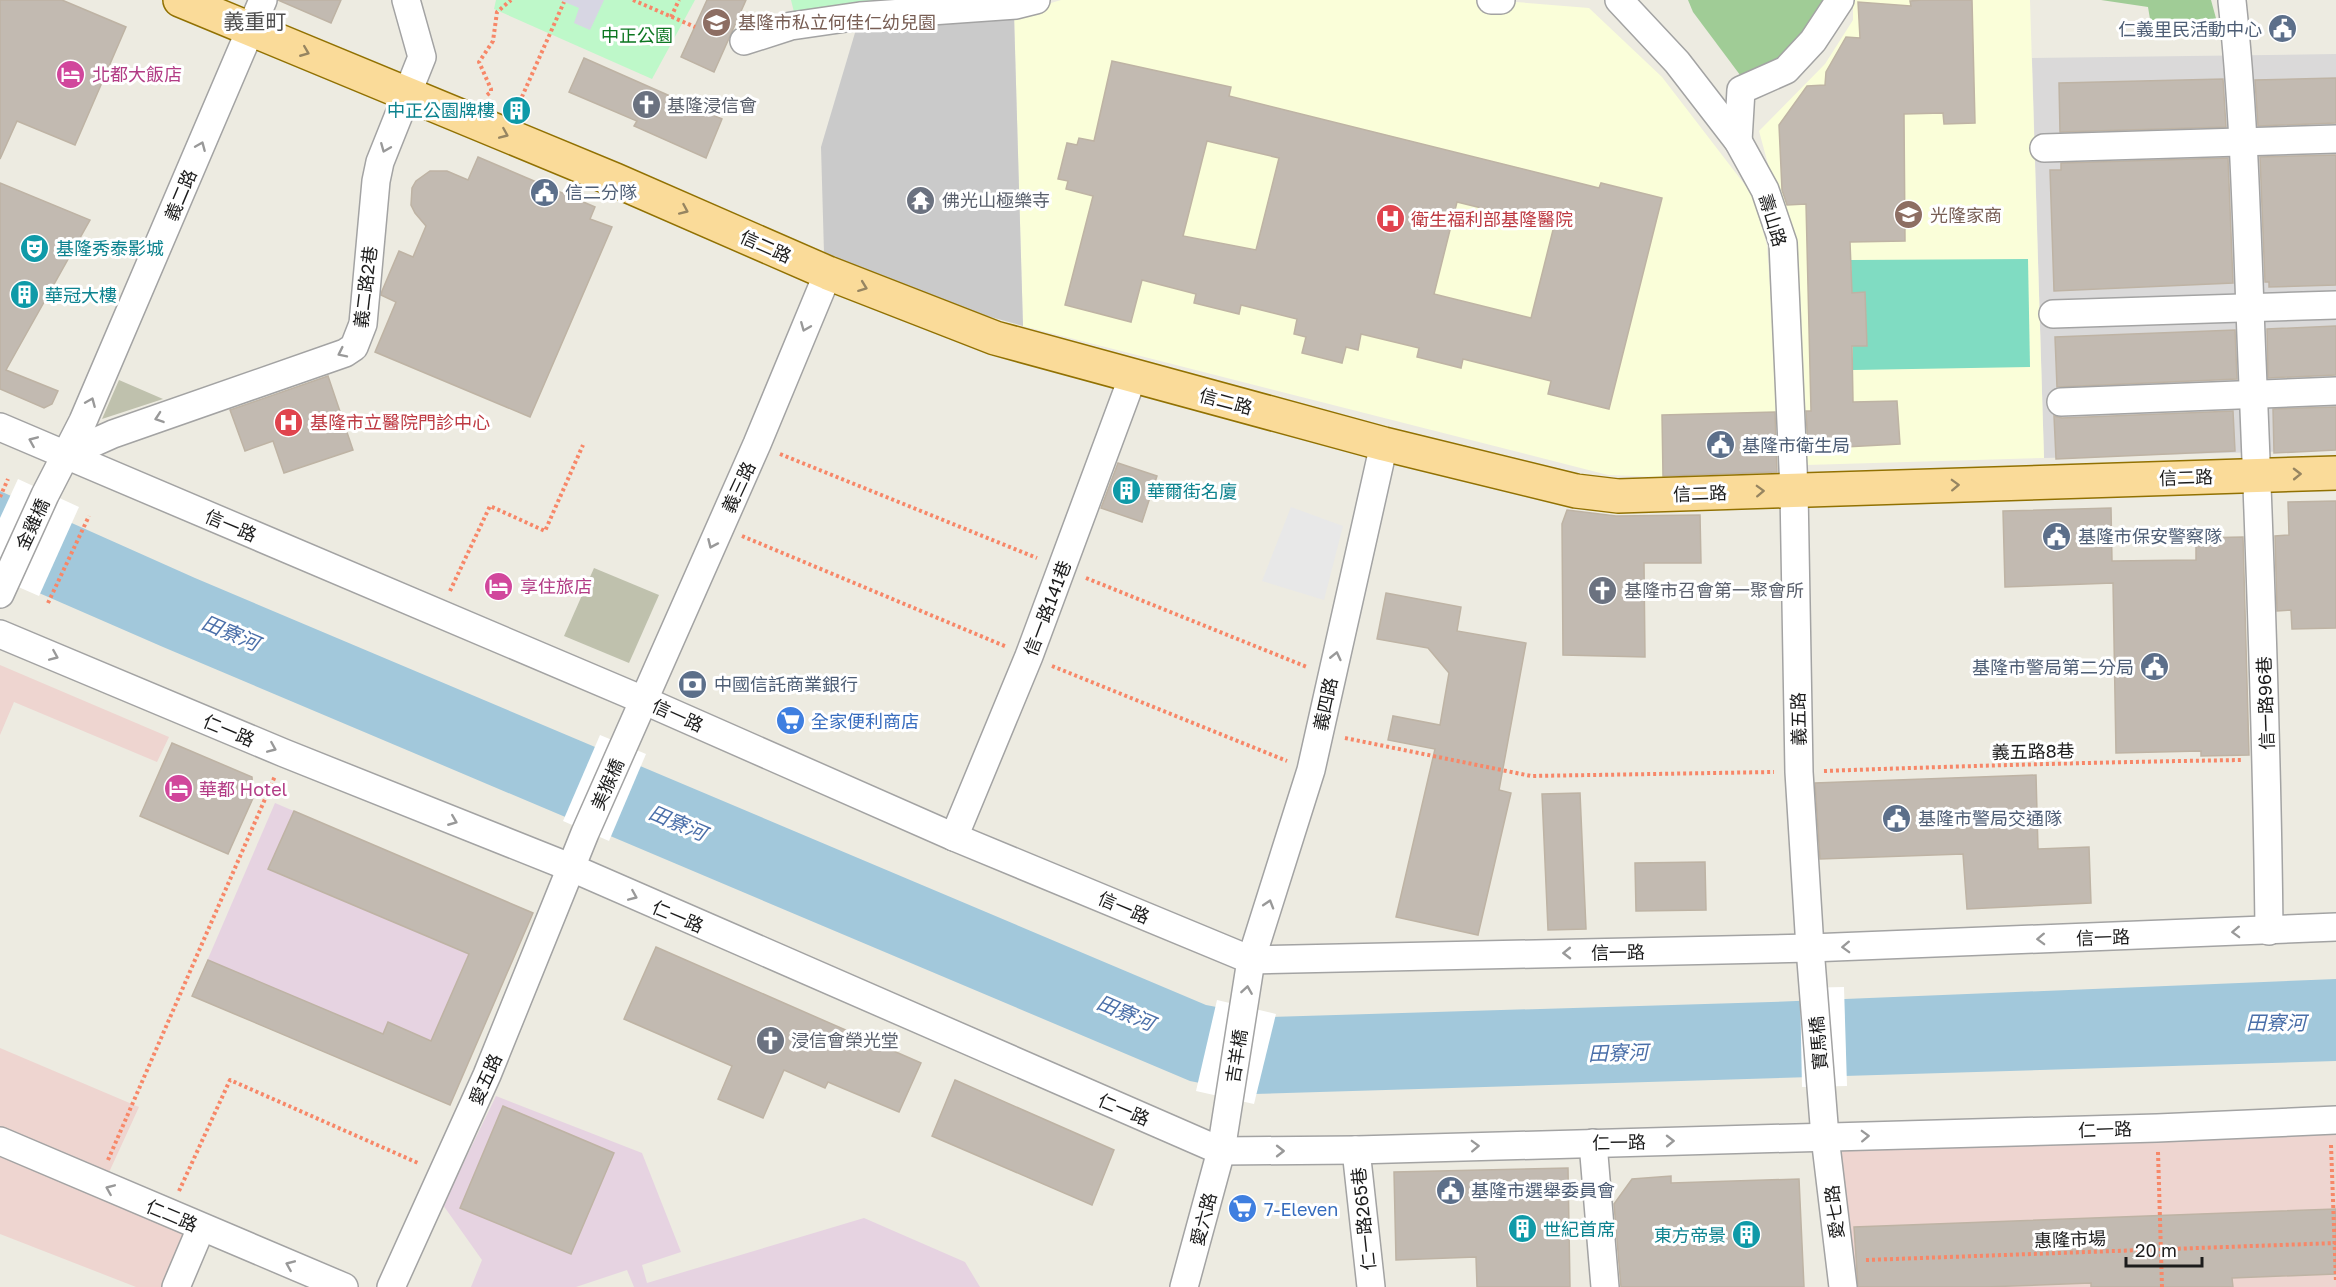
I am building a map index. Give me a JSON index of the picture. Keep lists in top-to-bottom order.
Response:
{
  "streets": {
    "main road": ["信二路"],
    "street": [
      "義二路",
      "壽山路",
      "義二路2巷",
      "義三路",
      "金雞橋",
      "信一路",
      "信一路141巷",
      "信一路96巷",
      "義四路",
      "義五路",
      "仁一路",
      "美猴橋",
      "寶馬橋",
      "吉羊橋",
      "愛五路",
      "愛七路",
      "仁二路",
      "愛六路",
      "仁一路265巷"
    ],
    "path": ["義五路8巷", "惠隆市場"]
  },
  "crossings": [
    ["義二路", "信二路"],
    ["義二路", "義二路2巷"],
    ["義二路", "金雞橋"],
    ["義二路", "信一路"],
    ["壽山路", "信二路"],
    ["壽山路", "義五路"],
    ["信二路", "義二路2巷"],
    ["信二路", "義三路"],
    ["信二路", "信一路141巷"],
    ["信二路", "信一路96巷"],
    ["信二路", "義四路"],
    ["信二路", "義五路"],
    ["義二路2巷", "金雞橋"],
    ["義二路2巷", "信一路"],
    ["義三路", "信一路"],
    ["義三路", "美猴橋"],
    ["金雞橋", "信一路"],
    ["信一路", "信一路141巷"],
    ["信一路", "信一路96巷"],
    ["信一路", "義四路"],
    ["信一路", "義五路"],
    ["信一路", "美猴橋"],
    ["信一路", "寶馬橋"],
    ["信一路", "吉羊橋"],
    ["信一路96巷", "義五路8巷"],
    ["義四路", "義五路8巷"],
    ["義四路", "吉羊橋"],
    ["義五路", "義五路8巷"],
    ["義五路", "寶馬橋"],
    ["仁一路", "美猴橋"],
    ["仁一路", "寶馬橋"],
    ["仁一路", "吉羊橋"],
    ["仁一路", "愛五路"],
    ["仁一路", "愛七路"],
    ["仁一路", "愛六路"],
    ["仁一路", "仁一路265巷"],
    ["美猴橋", "愛五路"],
    ["寶馬橋", "愛七路"],
    ["吉羊橋", "愛六路"],
    ["愛七路", "惠隆市場"]
  ],
  "one_way": [
    "義二路",
    "信二路",
    "義二路2巷",
    "義三路",
    "信一路",
    "義四路",
    "仁一路",
    "吉羊橋",
    "仁二路"
  ],
  "districts": ["義重町"],
  "water": ["田寮河"],
  "parks": ["中正公園"],
  "places": {
    "school or university": ["基隆市私立何佳仁幼兒園", "光隆家商"],
    "public building": [
      "仁義里民活動中心",
      "信二分隊",
      "基隆市衛生局",
      "基隆市保安警察隊",
      "基隆市警局第二分局",
      "基隆市警局交通隊",
      "基隆市選舉委員會"
    ],
    "hotel": ["北都大飯店", "享住旅店", "華都 Hotel"],
    "church": ["基隆浸信會", "基隆市召會第一聚會所", "浸信會榮光堂"],
    "building": [
      "中正公園牌樓",
      "華冠大樓",
      "華爾街名廈",
      "世紀首席",
      "東方帝景"
    ],
    "temple": ["佛光山極樂寺"],
    "hospital": ["衛生福利部基隆醫院", "基隆市立醫院門診中心"],
    "theatre": ["基隆秀泰影城"],
    "bank": ["中國信託商業銀行"],
    "supermarket": ["全家便利商店", "7-Eleven"]
  },
  "scale_bar": "20 m"
}
